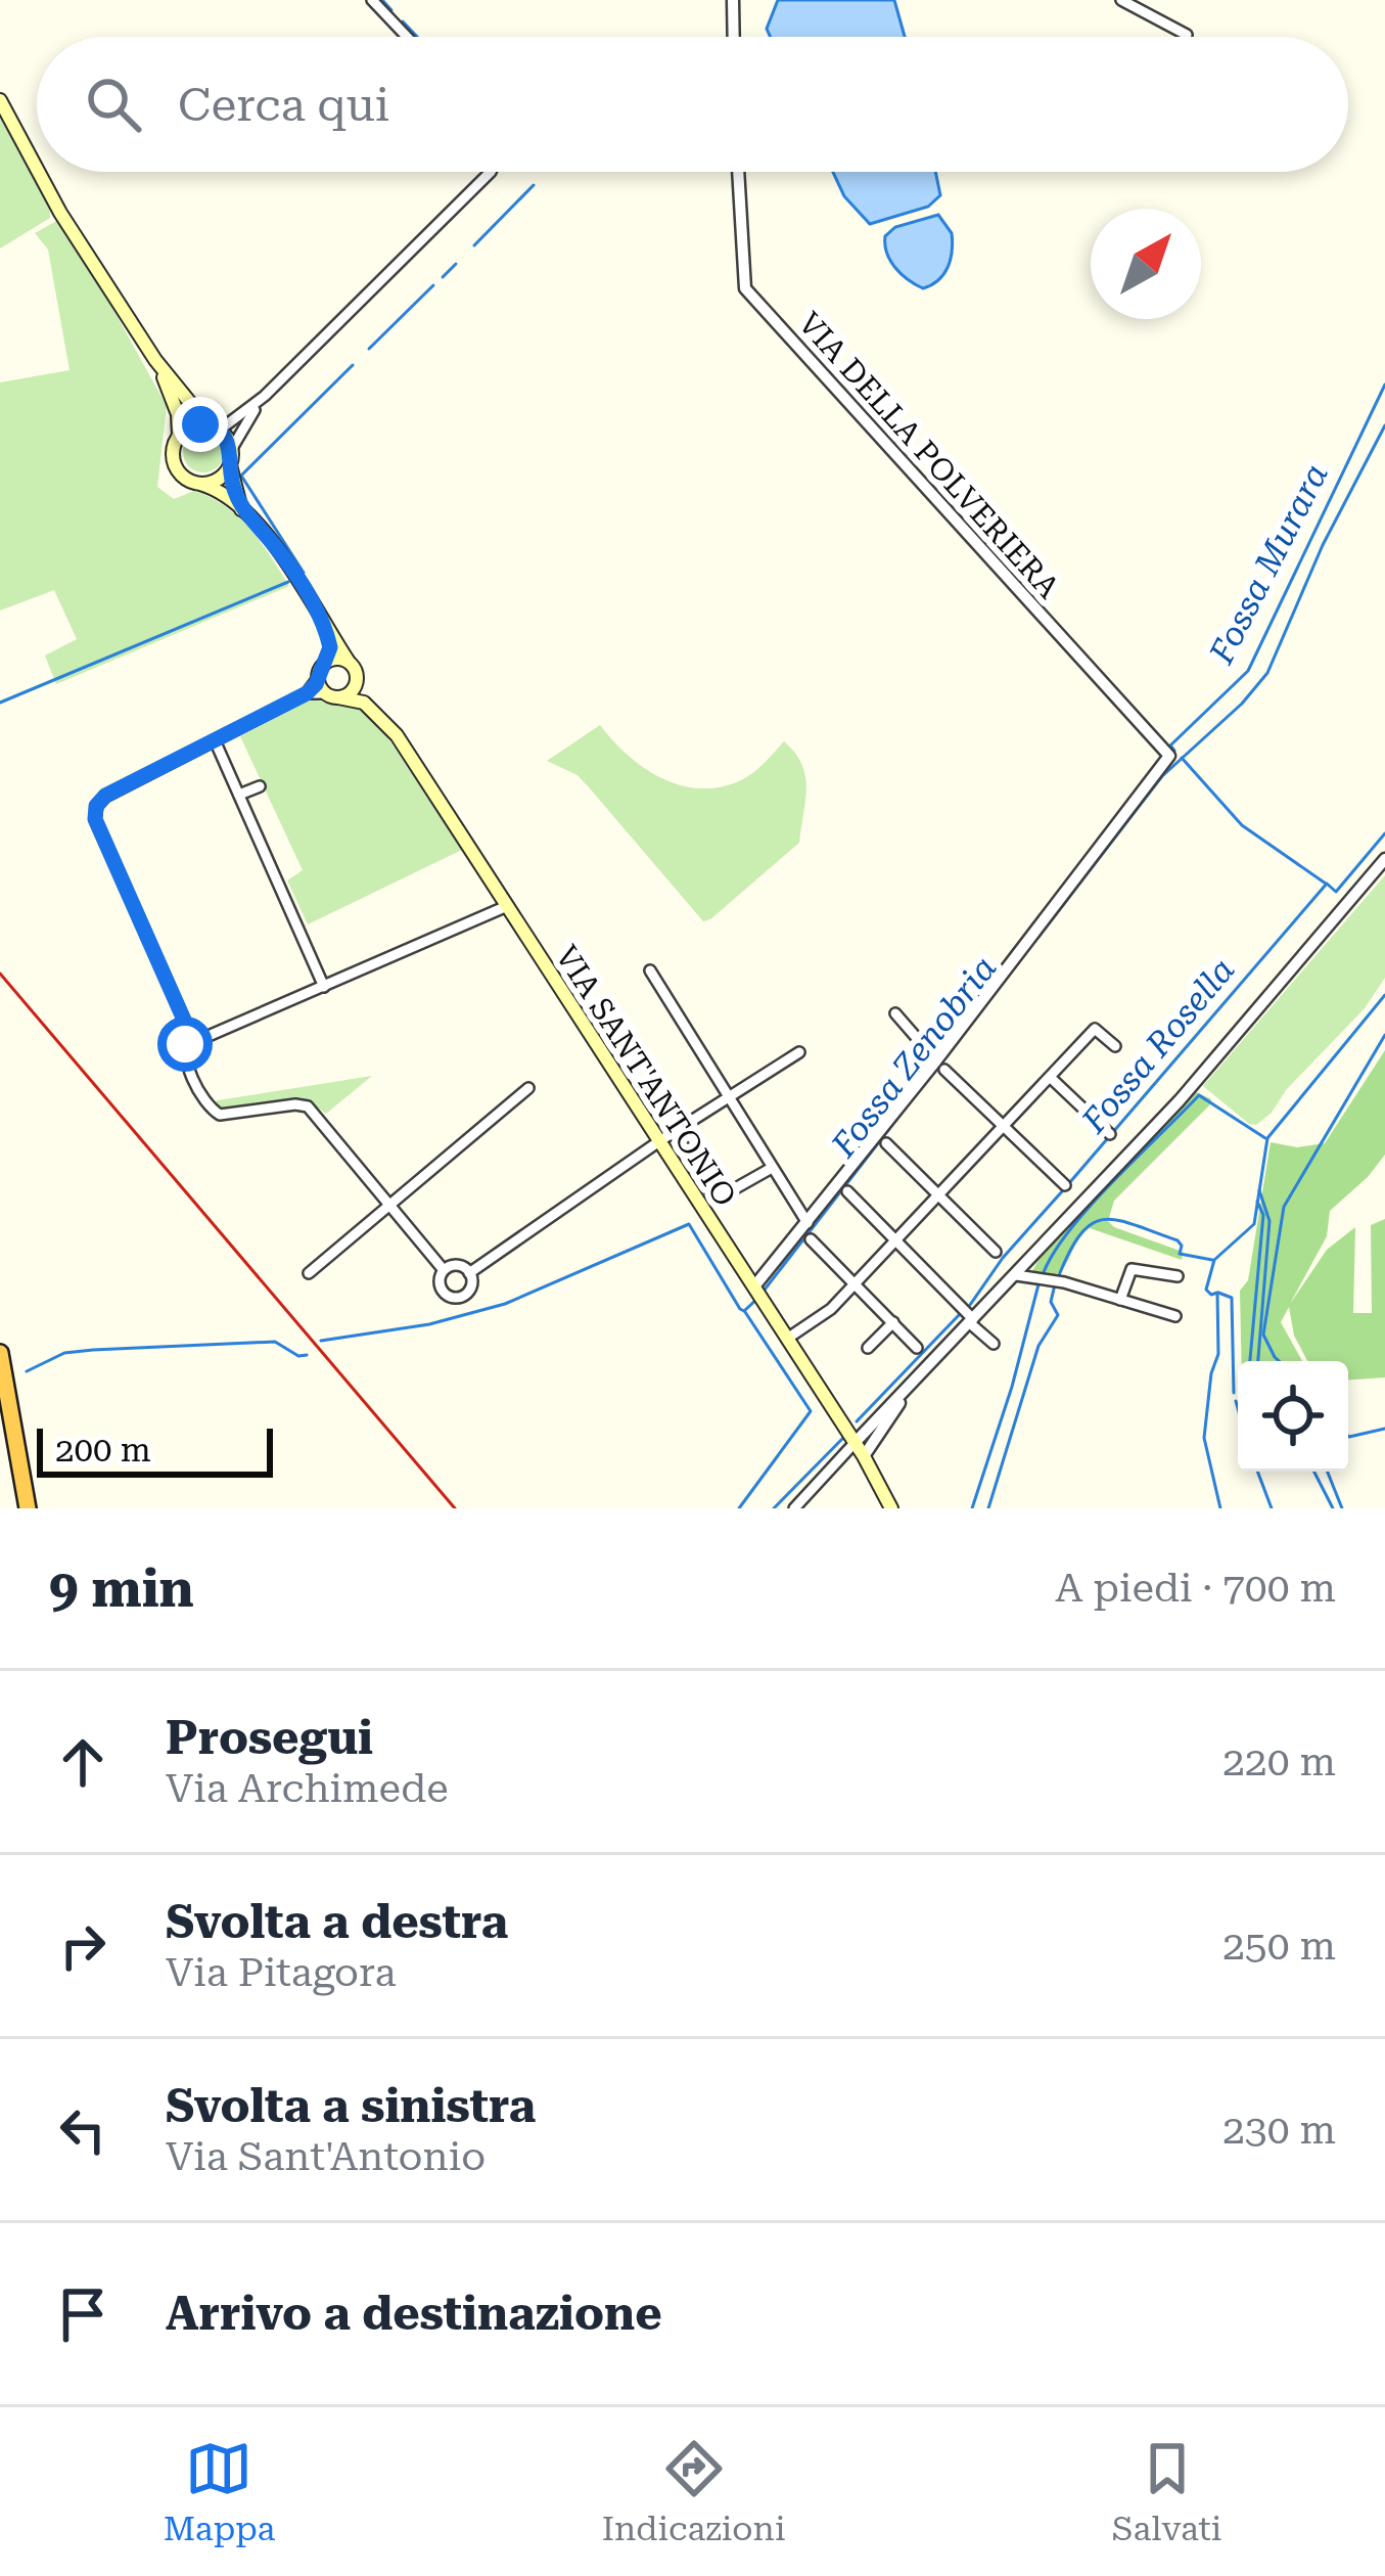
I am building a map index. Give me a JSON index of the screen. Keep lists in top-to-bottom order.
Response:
{
  "streets": {
    "main road": ["VIA SANT'ANTONIO"],
    "street": ["VIA DELLA POLVERIERA"]
  },
  "water": ["Fossa Murara", "Fossa Rosella", "Fossa Zenobria"],
  "scale_bar": "200 m",
  "north": "top right",
  "page": {
    "search": "Cerca qui",
    "scale": "200 m",
    "heading": ["9 min", "A piedi · 700 m"],
    "list": [
      ["Prosegui", "Via Archimede", "220 m"],
      ["Svolta a destra", "Via Pitagora", "250 m"],
      ["Svolta a sinistra", "Via Sant'Antonio", "230 m"],
      "Arrivo a destinazione"
    ],
    "nav": ["Mappa", "Indicazioni", "Salvati"]
  }
}
